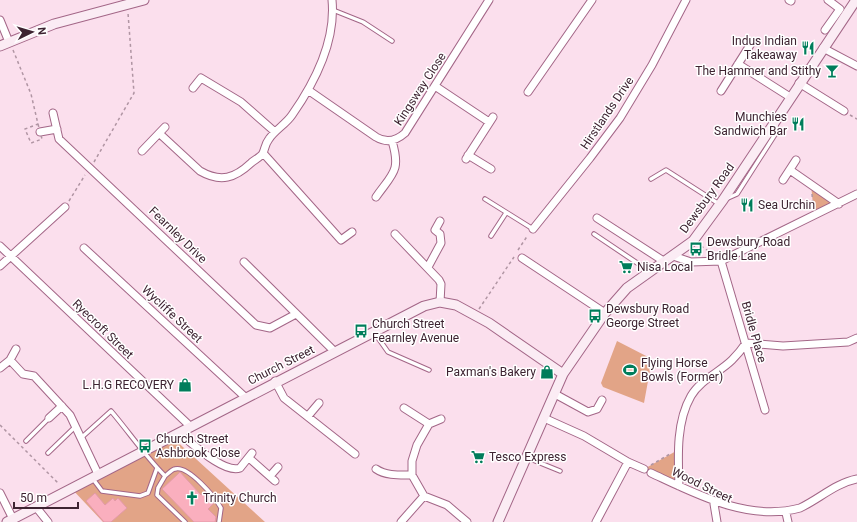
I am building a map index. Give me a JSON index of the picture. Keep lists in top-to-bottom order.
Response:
{
  "streets": {
    "street": [
      "Kingsway Close",
      "Hirstlands Drive",
      "Dewsbury Road",
      "Fearnley Drive",
      "Wycliffe Street",
      "Ryecroft Street",
      "Bridle Place",
      "Church Street",
      "Wood Street"
    ]
  },
  "crossings": [
    ["Dewsbury Road", "Church Street"],
    ["Dewsbury Road", "Wood Street"],
    ["Wycliffe Street", "Church Street"],
    ["Ryecroft Street", "Church Street"]
  ],
  "places": {
    "restaurant": ["Indus Indian Takeaway", "Munchies Sandwich Bar", "Sea Urchin"],
    "bar": ["The Hammer and Stithy"],
    "bus stop": [
      "Dewsbury Road Bridle Lane",
      "Dewsbury Road George Street",
      "Church Street Fearnley Avenue",
      "Church Street Ashbrook Close"
    ],
    "supermarket": ["Nisa Local", "Tesco Express"],
    "sports": ["Flying Horse Bowls (Former)"],
    "shop": ["Paxman's Bakery", "L.H.G RECOVERY"],
    "church": ["Trinity Church"]
  },
  "scale_bar": "50 m",
  "north": "right"
}
